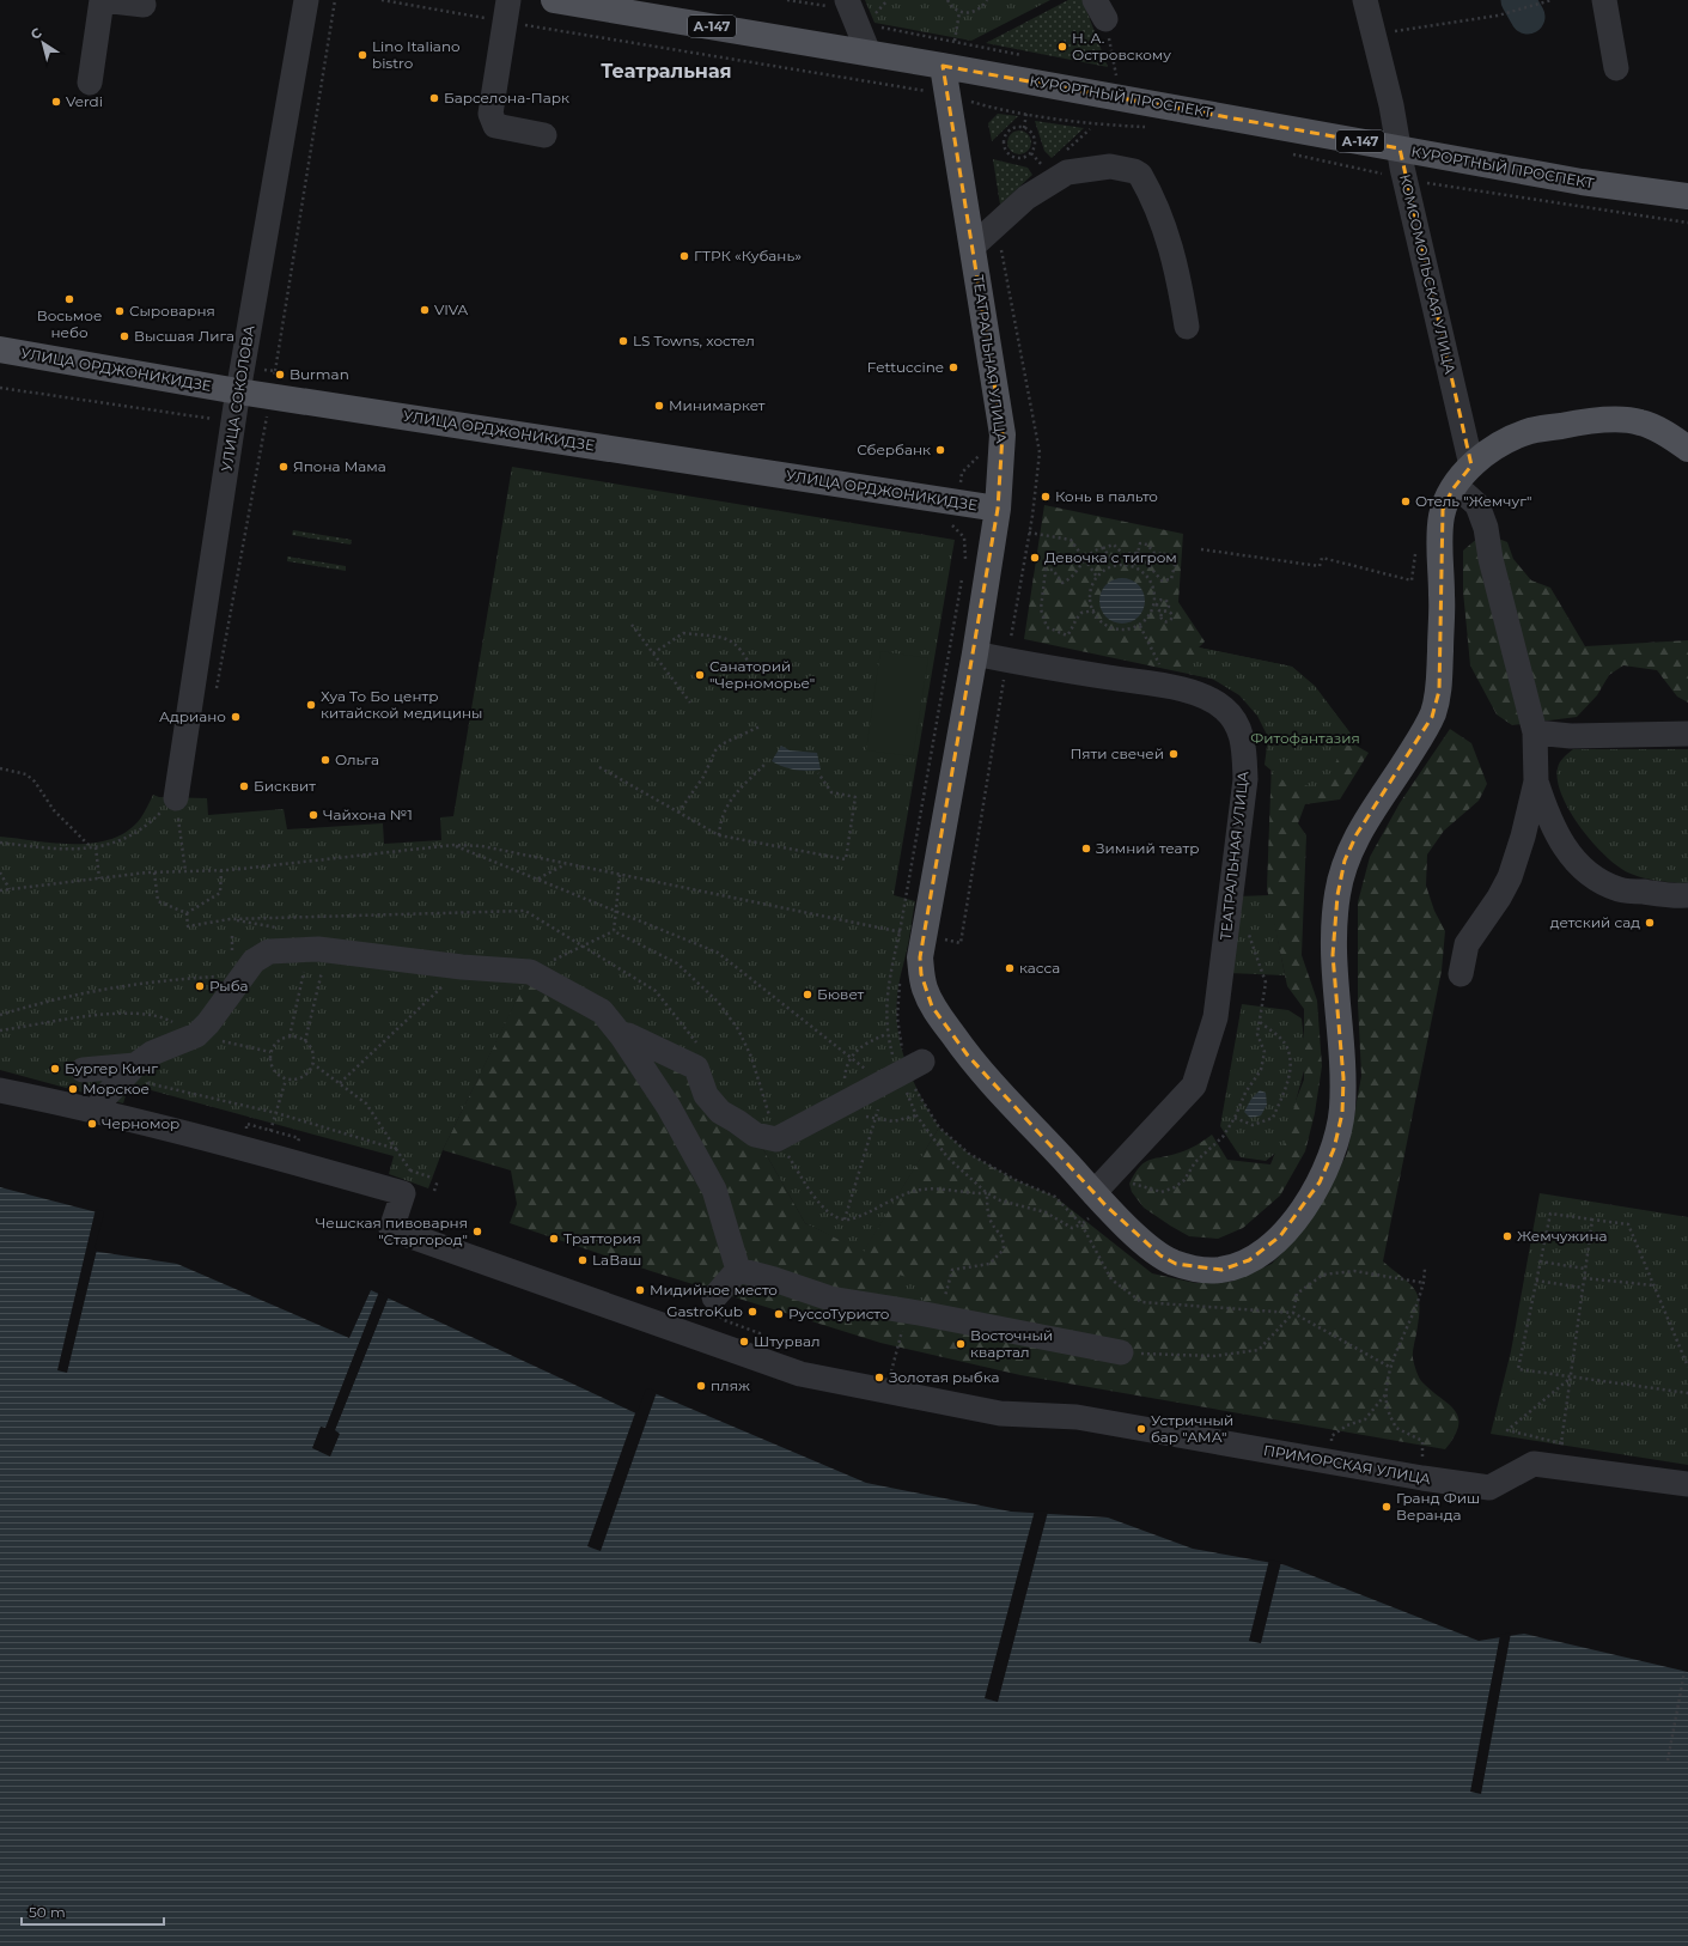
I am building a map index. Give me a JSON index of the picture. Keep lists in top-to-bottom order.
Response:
{
  "streets": {
    "main road": [
      "А-147",
      "КУРОРТНЫЙ ПРОСПЕКТ",
      "ТЕАТРАЛЬНАЯ УЛИЦА",
      "УЛИЦА ОРДЖОНИКИДЗЕ"
    ],
    "street": ["КОМСОМОЛЬСКАЯ УЛИЦА", "УЛИЦА СОКОЛОВА", "ПРИМОРСКАЯ УЛИЦА"]
  },
  "crossings": [
    ["КУРОРТНЫЙ ПРОСПЕКТ", "ТЕАТРАЛЬНАЯ УЛИЦА"],
    ["ТЕАТРАЛЬНАЯ УЛИЦА", "УЛИЦА ОРДЖОНИКИДЗЕ"],
    ["УЛИЦА ОРДЖОНИКИДЗЕ", "УЛИЦА СОКОЛОВА"]
  ],
  "districts": ["Театральная"],
  "parks": ["Фитофантазия"],
  "places": [
    "Н. А. Островскому",
    "Lino Italiano bistro",
    "Барселона-Парк",
    "Verdi",
    "ГТРК «Кубань»",
    "Восьмое небо",
    "VIVA",
    "Сыроварня",
    "Высшая Лига",
    "LS Towns, хостел",
    "Fettuccine",
    "Burman",
    "Минимаркет",
    "Сбербанк",
    "Япона Мама",
    "Конь в пальто",
    "Отель \"Жемчуг\"",
    "Девочка с тигром",
    "Санаторий \"Черноморье\"",
    "Хуа То Бо центр китайской медицины",
    "Адриано",
    "Пяти свечей",
    "Ольга",
    "Бисквит",
    "Чайхона №1",
    "Зимний театр",
    "детский сад",
    "касса",
    "Рыба",
    "Бювет",
    "Бургер Кинг",
    "Морское",
    "Черномор",
    "Чешская пивоварня \"Старгород\"",
    "Жемчужина",
    "Траттория",
    "LaВаш",
    "Мидийное место",
    "GastroKub",
    "РуссоТуристо",
    "Штурвал",
    "Восточный квартал",
    "Золотая рыбка",
    "пляж",
    "Устричный бар \"АМА\"",
    "Гранд Фиш Веранда"
  ],
  "scale_bar": "50 m",
  "north": "top left"
}
